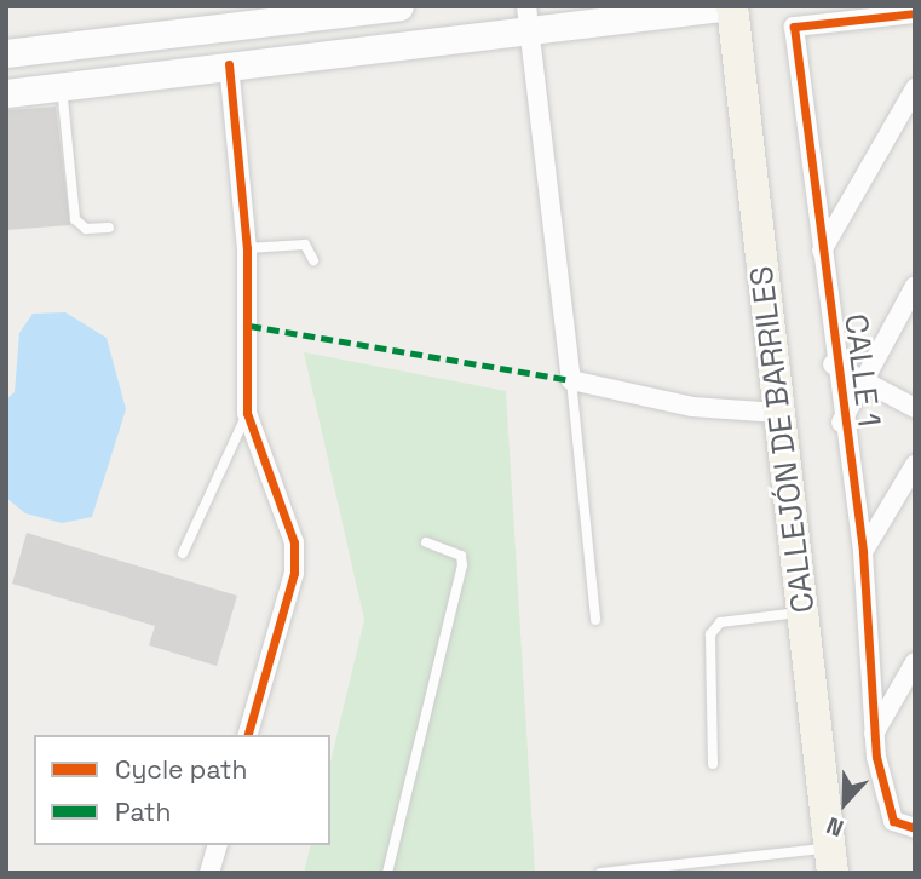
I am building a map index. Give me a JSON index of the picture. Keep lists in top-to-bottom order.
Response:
{
  "streets": {
    "main road": ["CALLEJÓN DE BARRILES"],
    "street": ["CALLE 1"]
  },
  "legend": ["Cycle path", "Path"],
  "north": "bottom"
}
